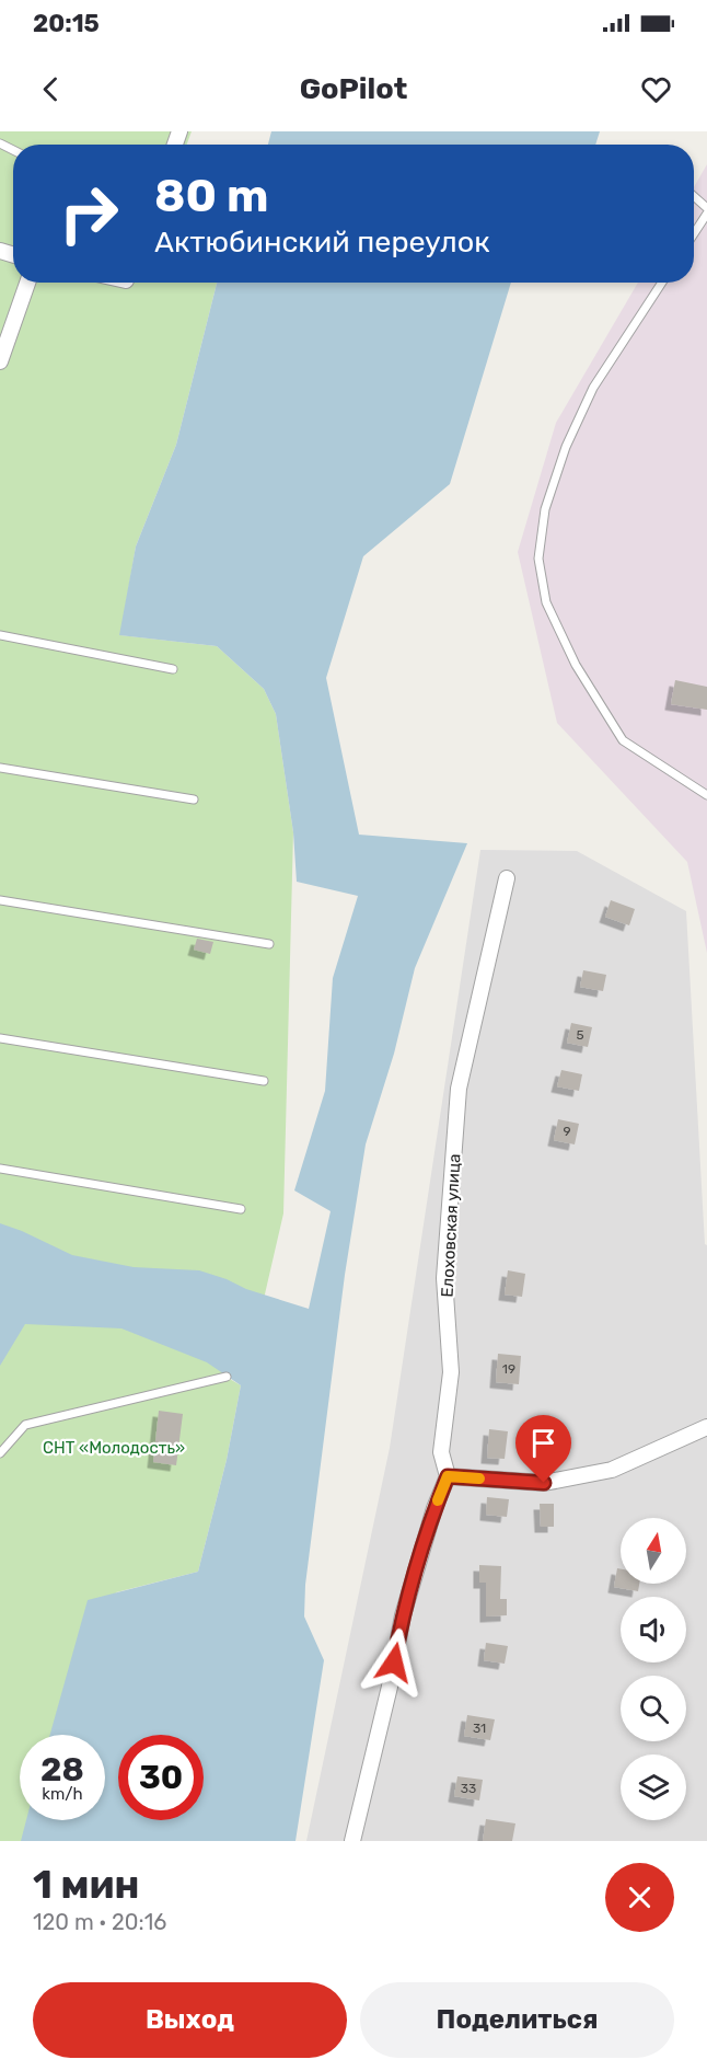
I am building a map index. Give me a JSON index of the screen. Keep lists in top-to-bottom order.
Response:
{
  "streets": {
    "street": ["Елоховская улица"]
  },
  "parks": ["СНТ «Молодость»"],
  "house_numbers": [
    "5",
    "9",
    "19",
    "31",
    "33"
  ],
  "north": "top",
  "page": {
    "status": "20:15",
    "header": "GoPilot",
    "turn": ["80 m", "Актюбинский переулок"],
    "speed": "28 km/h",
    "limit": "30",
    "heading": ["1 мин", "120 m · 20:16"],
    "buttons": ["Выход", "Поделиться"]
  }
}
